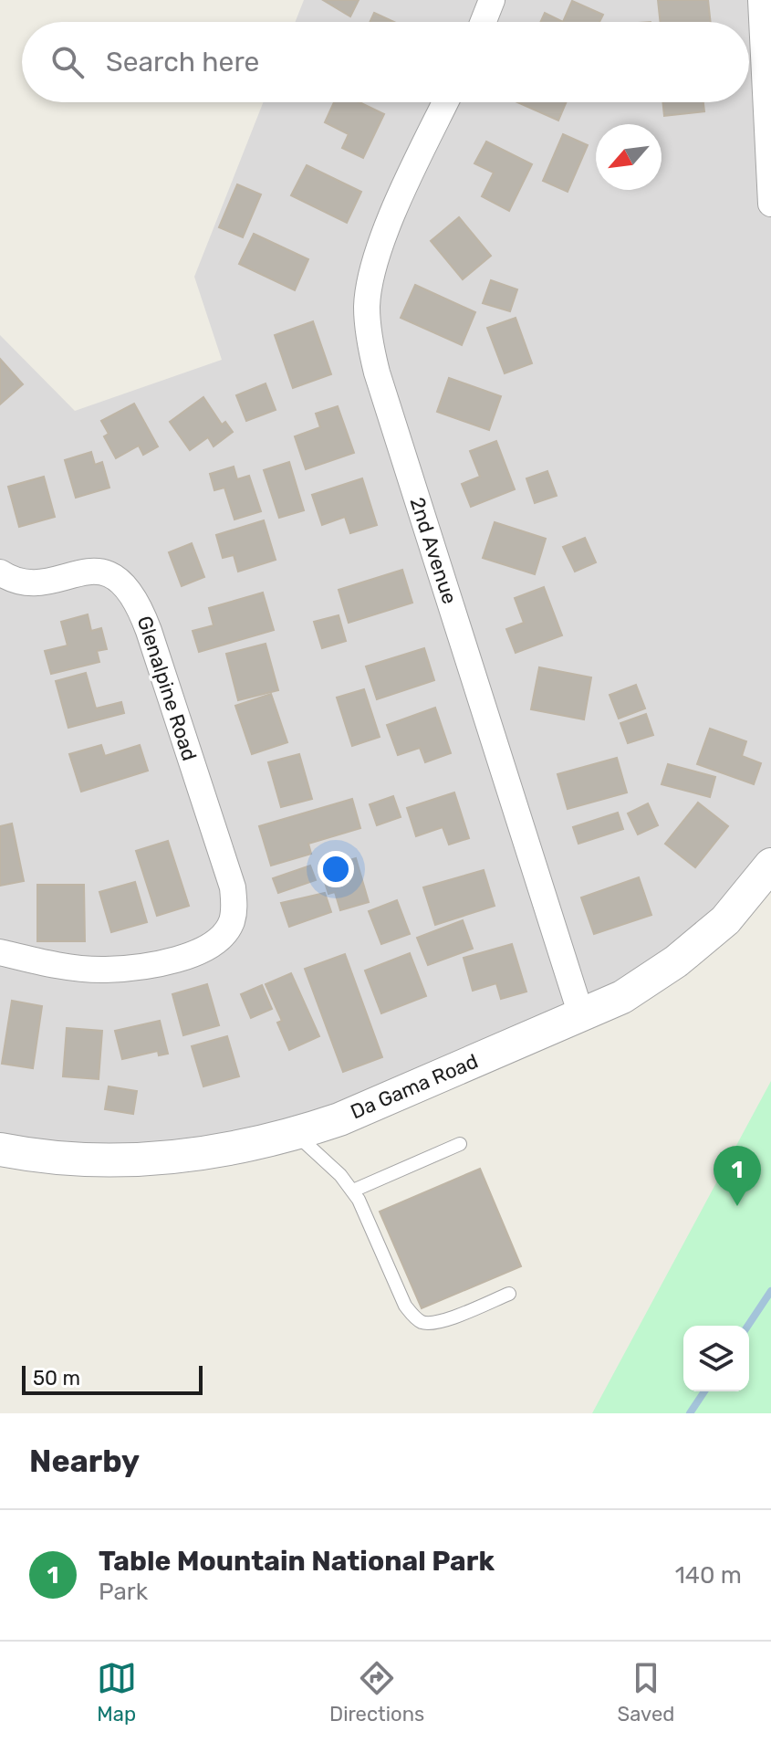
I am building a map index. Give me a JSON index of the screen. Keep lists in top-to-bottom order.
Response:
{
  "streets": {
    "street": ["2nd Avenue", "Glenalpine Road", "Da Gama Road"]
  },
  "crossings": [
    ["2nd Avenue", "Da Gama Road"]
  ],
  "scale_bar": "50 m",
  "north": "bottom left",
  "page": {
    "search": "Search here",
    "pins": "1",
    "scale": "50 m",
    "heading": "Nearby",
    "list": [
      {
        "mark": "1",
        "name": "Table Mountain National Park",
        "note": "Park",
        "value": "140 m"
      }
    ],
    "nav": ["Map", "Directions", "Saved"]
  }
}
